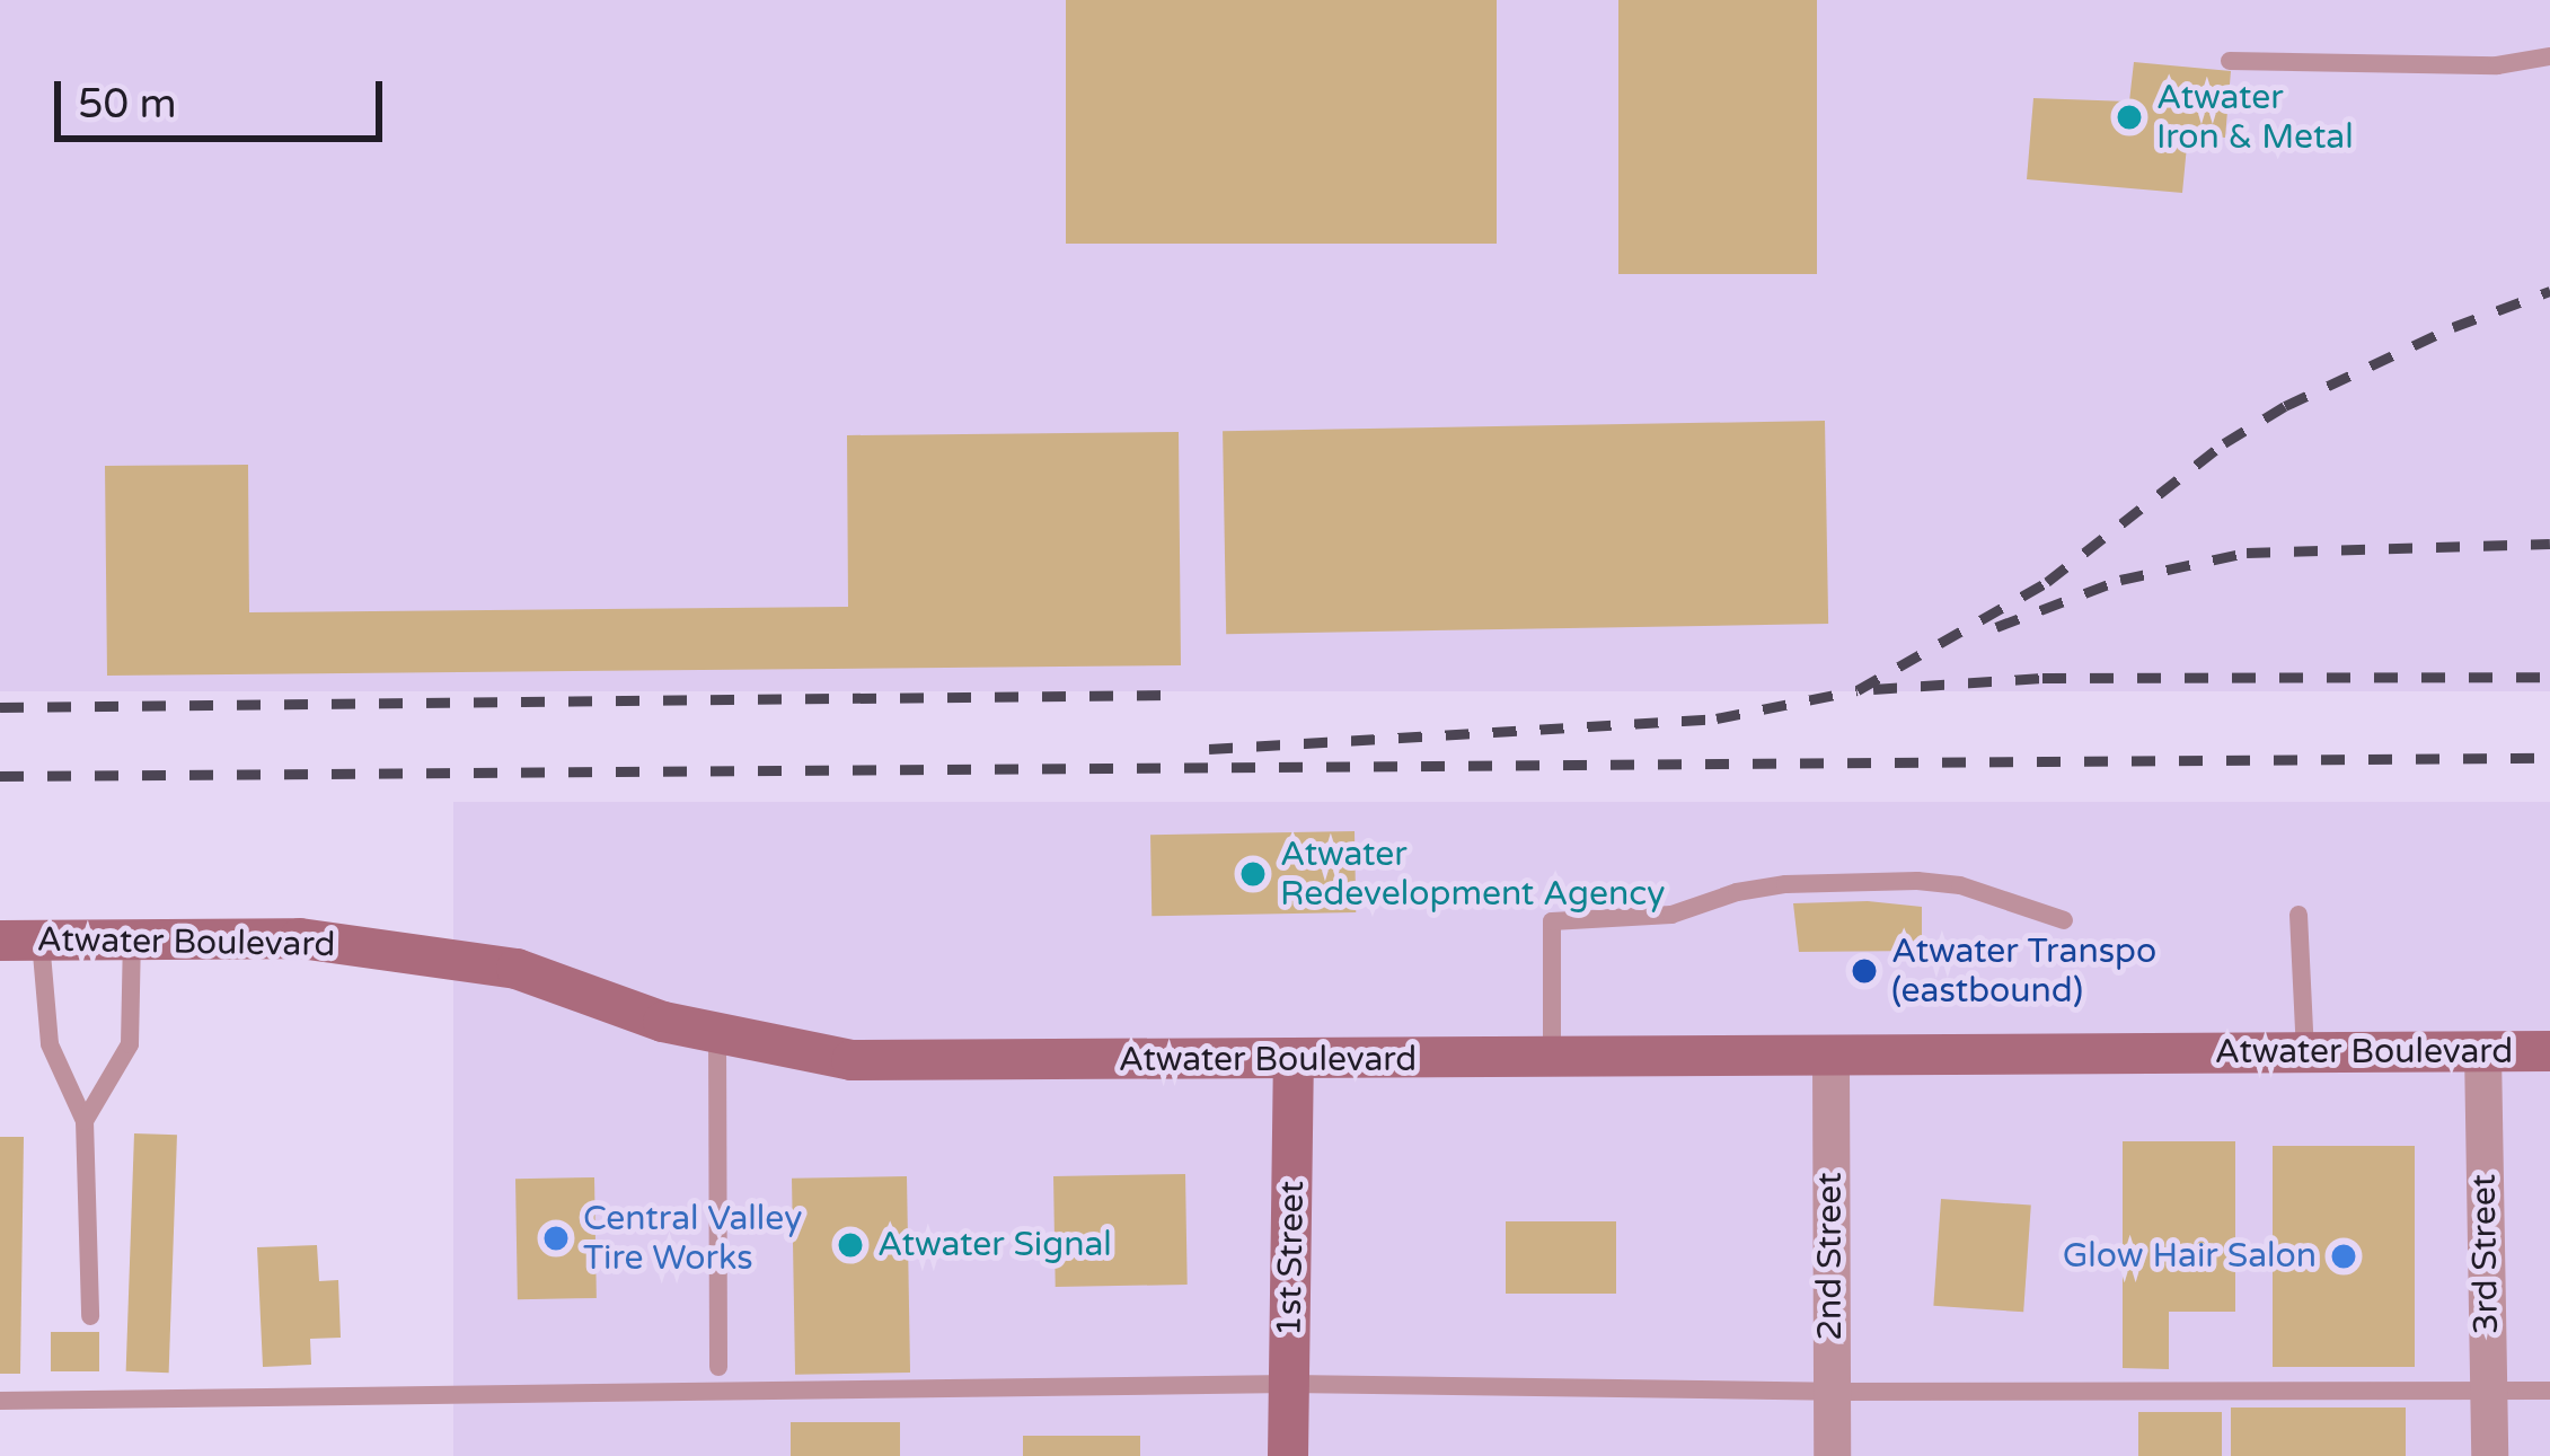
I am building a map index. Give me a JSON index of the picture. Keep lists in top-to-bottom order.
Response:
{
  "streets": {
    "main road": ["Atwater Boulevard", "1st Street"],
    "street": ["3rd Street", "2nd Street"]
  },
  "crossings": [
    ["Atwater Boulevard", "3rd Street"],
    ["Atwater Boulevard", "2nd Street"],
    ["Atwater Boulevard", "1st Street"]
  ],
  "places": [
    "Atwater Iron & Metal",
    "Atwater Redevelopment Agency",
    "Atwater Transpo (eastbound)",
    "Central Valley Tire Works",
    "Atwater Signal",
    "Glow Hair Salon"
  ],
  "scale_bar": "50 m"
}
